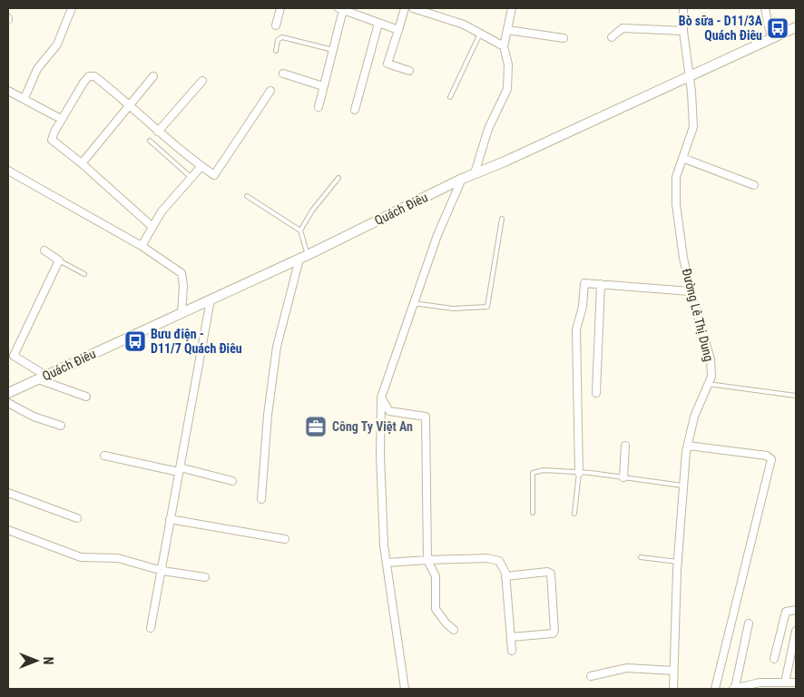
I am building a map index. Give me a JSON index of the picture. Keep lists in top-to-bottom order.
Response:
{
  "streets": {
    "main road": ["Quách Điêu"],
    "street": ["Đường Lê Thị Dung"]
  },
  "crossings": [
    ["Quách Điêu", "Đường Lê Thị Dung"]
  ],
  "places": {
    "bus stop": ["Bò sữa - D11/3A Quách Điêu", "Bưu điện - D11/7 Quách Điêu"],
    "office": ["Công Ty Việt An"]
  },
  "north": "right"
}
